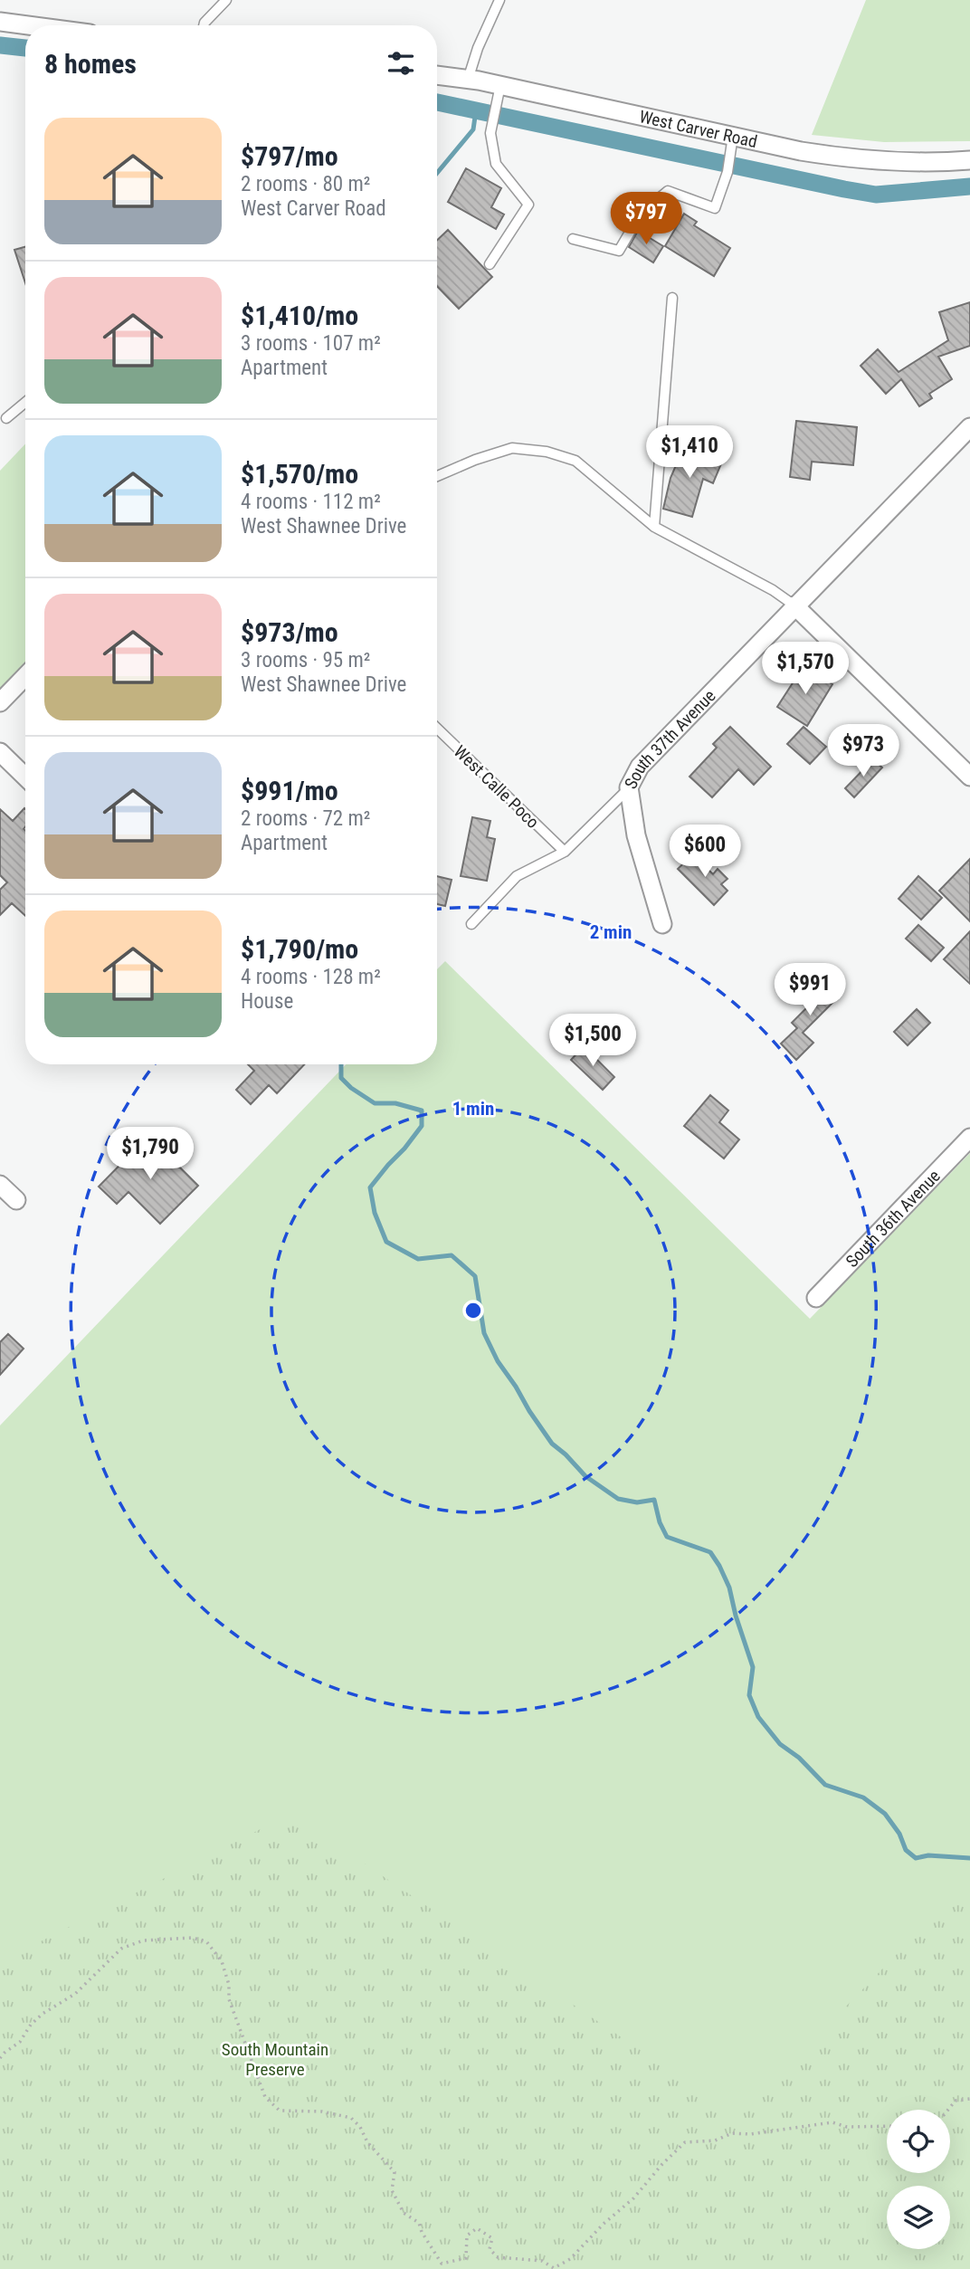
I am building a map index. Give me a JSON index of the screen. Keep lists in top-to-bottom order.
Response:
{
  "streets": {
    "street": ["West Carver Road", "South 37th Avenue", "South 36th Avenue"],
    "lane": ["West Calle Poco"]
  },
  "parks": ["South Mountain Preserve"],
  "page": {
    "heading": "8 homes",
    "list": [
      {
        "name": "$797/mo",
        "note": "2 rooms · 80 m² · West Carver Road"
      },
      {
        "name": "$1,410/mo",
        "note": "3 rooms · 107 m² · Apartment"
      },
      {
        "name": "$1,570/mo",
        "note": "4 rooms · 112 m² · West Shawnee Drive"
      },
      {
        "name": "$973/mo",
        "note": "3 rooms · 95 m² · West Shawnee Drive"
      },
      {
        "name": "$991/mo",
        "note": "2 rooms · 72 m² · Apartment"
      },
      {
        "name": "$1,790/mo",
        "note": "4 rooms · 128 m² · House"
      }
    ],
    "price": [
      "$797",
      "$1,410",
      "$1,570",
      "$973",
      "$600",
      "$991",
      "$1,500",
      "$1,790"
    ]
  },
  "rings": ["2 min", "1 min"]
}
